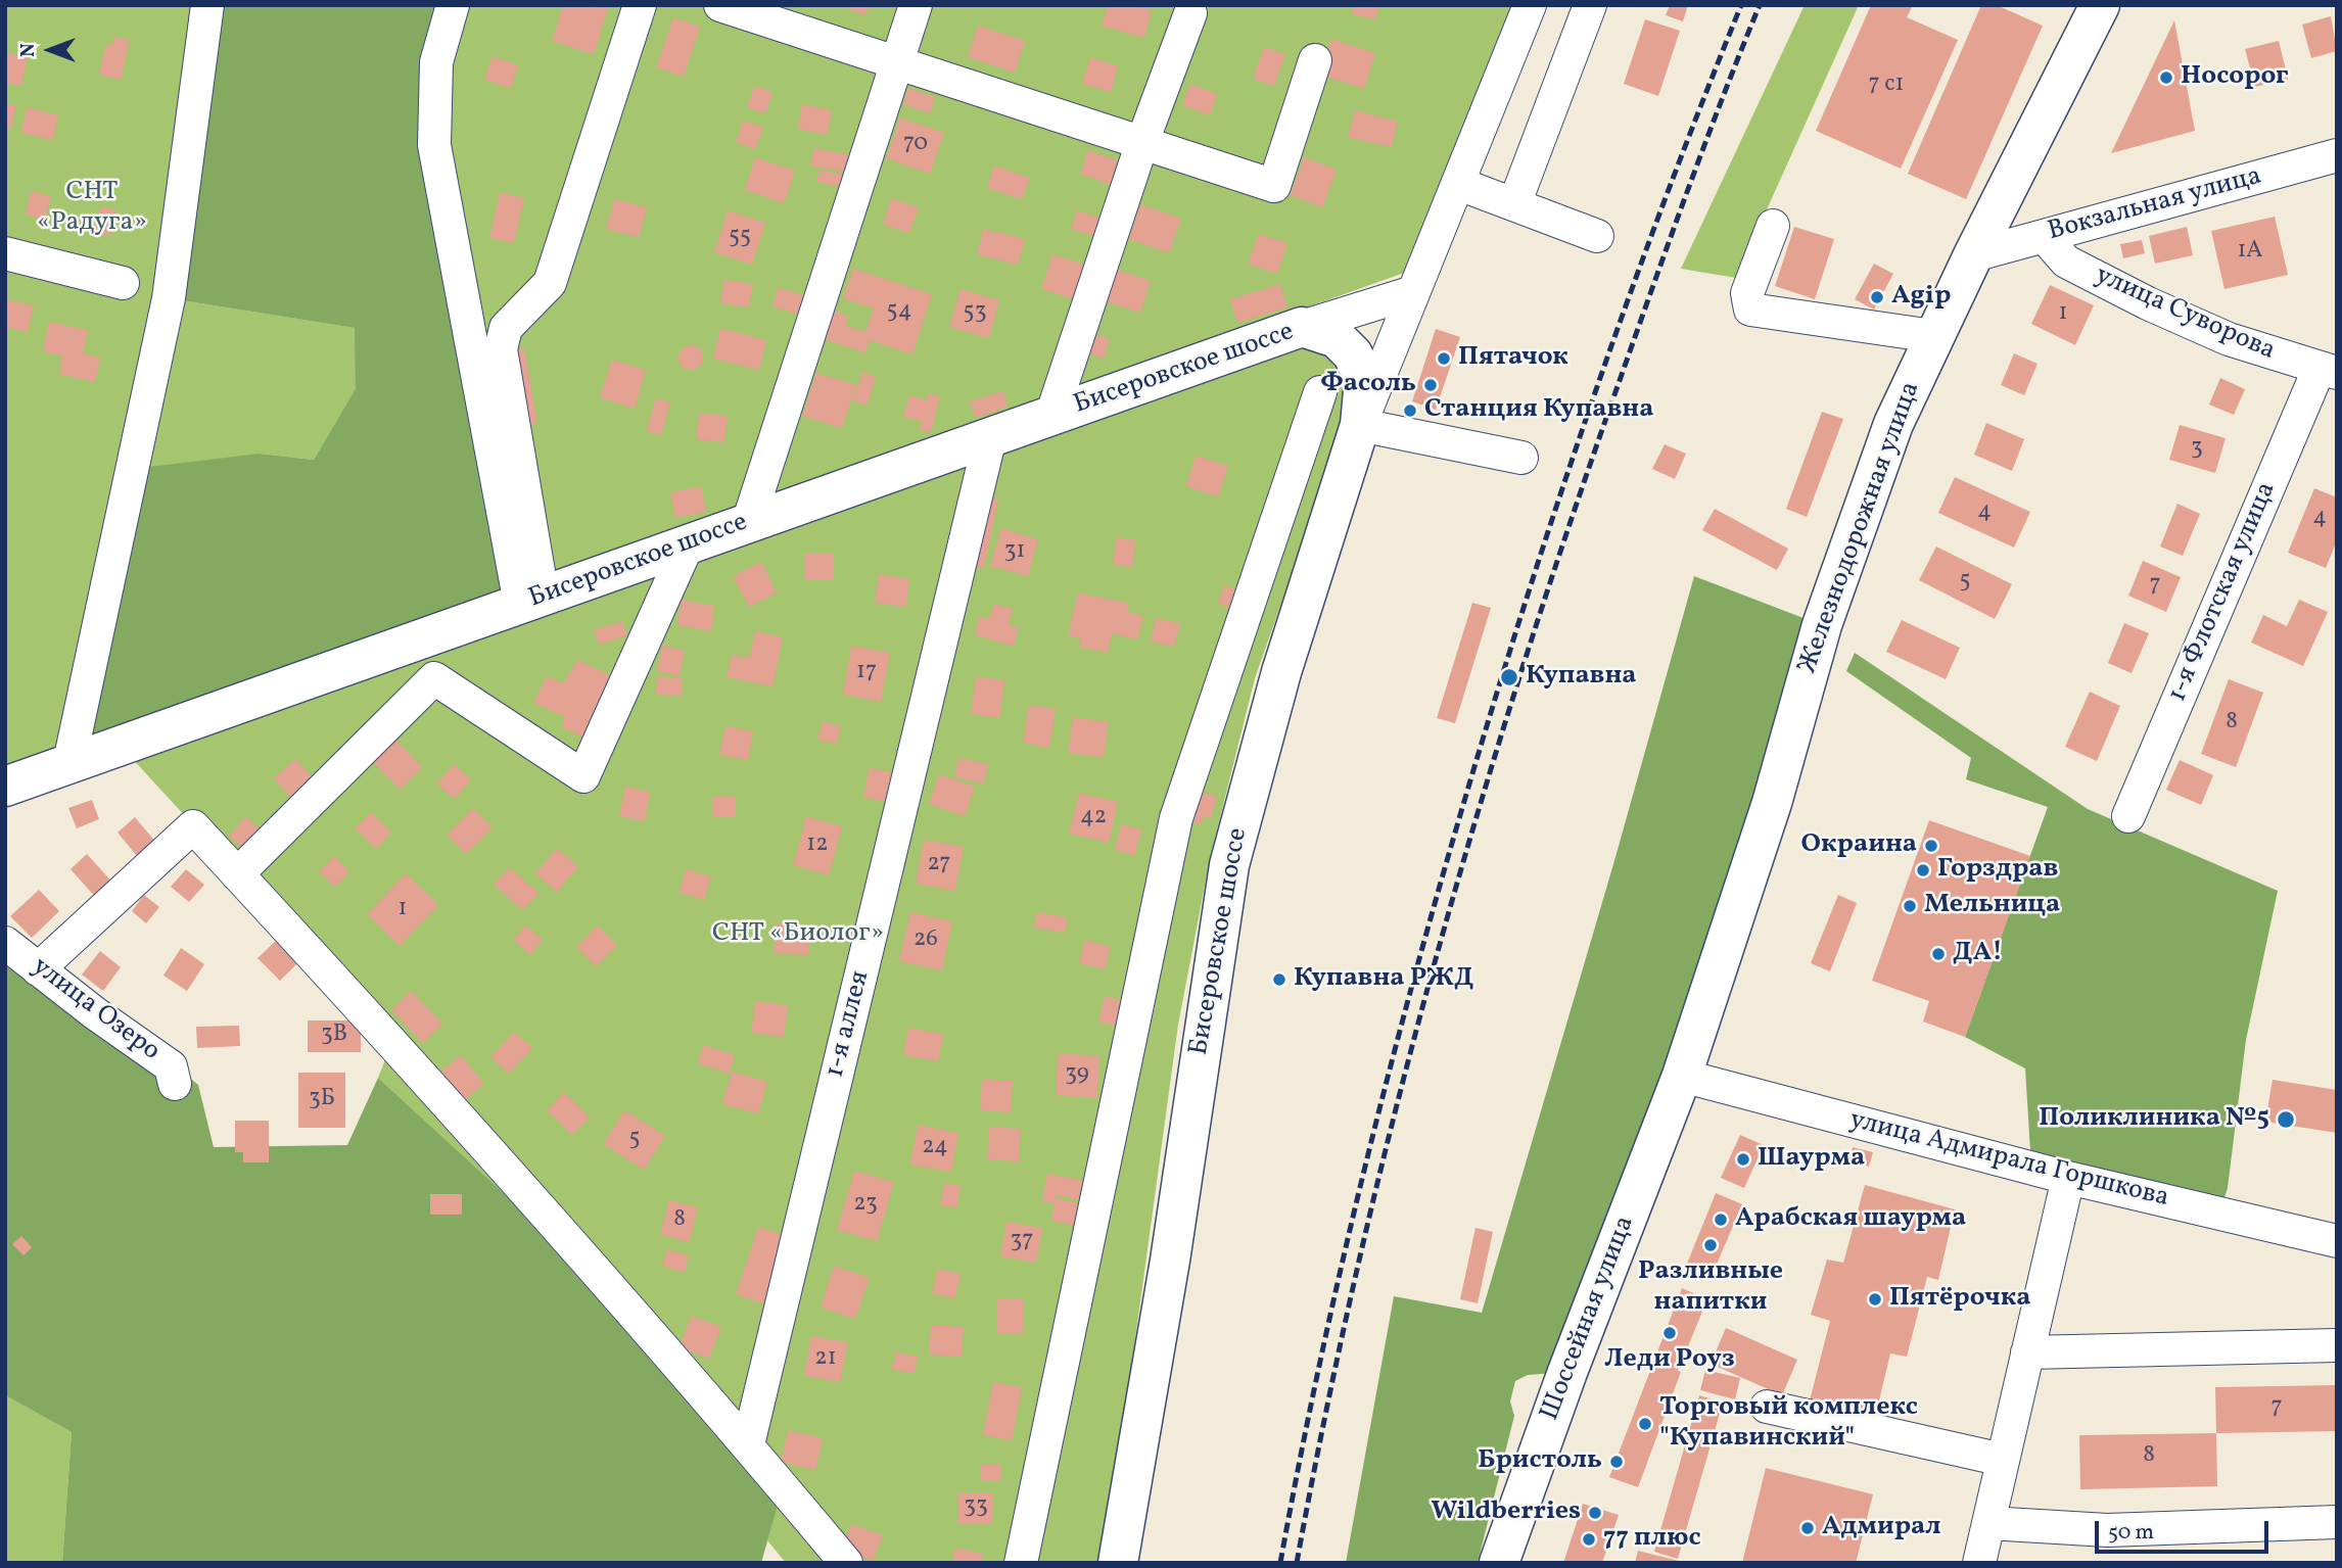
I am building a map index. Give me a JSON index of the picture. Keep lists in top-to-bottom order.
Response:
{
  "streets": {
    "main road": ["Бисеровское шоссе", "Железнодорожная улица", "Шоссейная улица"],
    "street": [
      "Вокзальная улица",
      "улица Суворова",
      "1-я Флотская улица",
      "улица Озеро",
      "1-я аллея",
      "улица Адмирала Горшкова"
    ]
  },
  "crossings": [
    ["Вокзальная улица", "улица Суворова"],
    ["Вокзальная улица", "Железнодорожная улица"],
    ["улица Суворова", "1-я Флотская улица"],
    ["Бисеровское шоссе", "1-я аллея"],
    ["Железнодорожная улица", "улица Адмирала Горшкова"],
    ["Железнодорожная улица", "Шоссейная улица"],
    ["улица Адмирала Горшкова", "Шоссейная улица"]
  ],
  "parks": ["СНТ «Радуга»", "СНТ «Биолог»"],
  "places": [
    "Носорог",
    "Agip",
    "Пятачок",
    "Фасоль",
    "Станция Купавна",
    "Купавна",
    "Окраина",
    "Горздрав",
    "Мельница",
    "ДА!",
    "Купавна РЖД",
    "Поликлиника №5",
    "Шаурма",
    "Арабская шаурма",
    "Разливные напитки",
    "Пятёрочка",
    "Леди Роуз",
    "Торговый комплекс \"Купавинский\"",
    "Бристоль",
    "Wildberries",
    "Адмирал",
    "77 плюс"
  ],
  "house_numbers": [
    "7 с1",
    "70",
    "55",
    "1А",
    "54",
    "53",
    "1",
    "3",
    "4",
    "4",
    "31",
    "5",
    "7",
    "17",
    "8",
    "42",
    "12",
    "27",
    "1",
    "26",
    "3В",
    "39",
    "3Б",
    "5",
    "24",
    "23",
    "8",
    "37",
    "21",
    "7",
    "8",
    "33"
  ],
  "scale_bar": "50 m",
  "north": "left"
}
